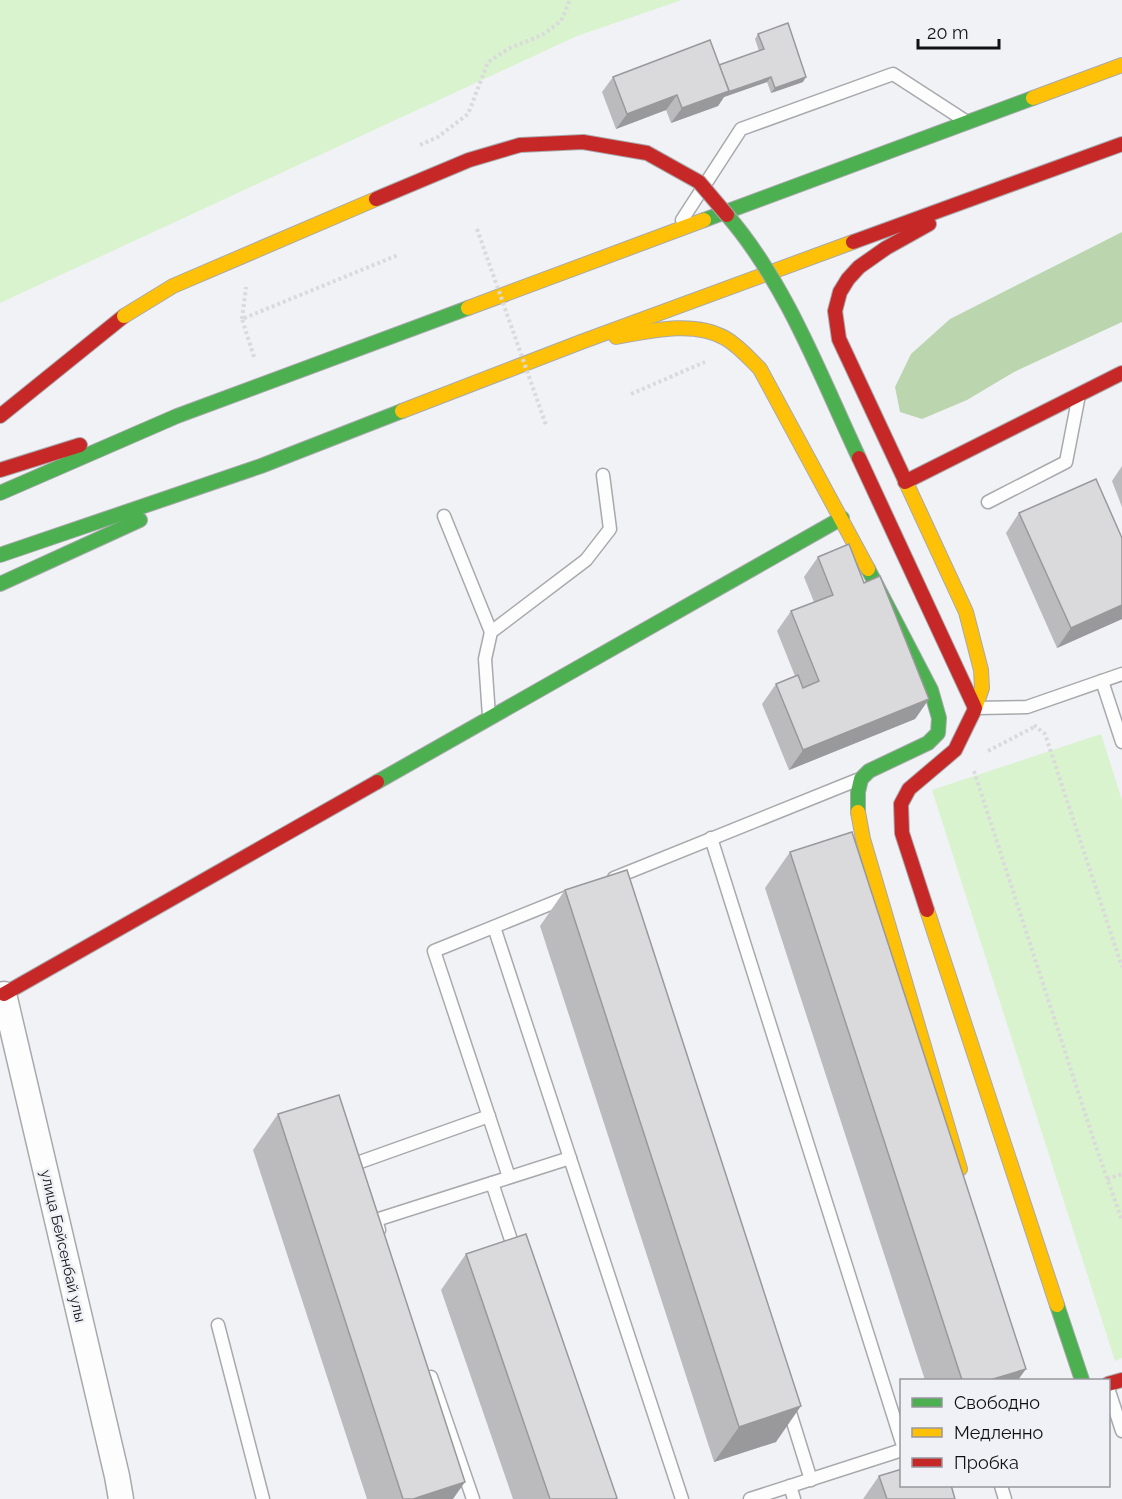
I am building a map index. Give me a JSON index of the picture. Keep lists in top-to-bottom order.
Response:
{
  "streets": {
    "street": ["улица Бейсенбай улы"]
  },
  "legend": ["Свободно", "Медленно", "Пробка"],
  "scale_bar": "20 m"
}
